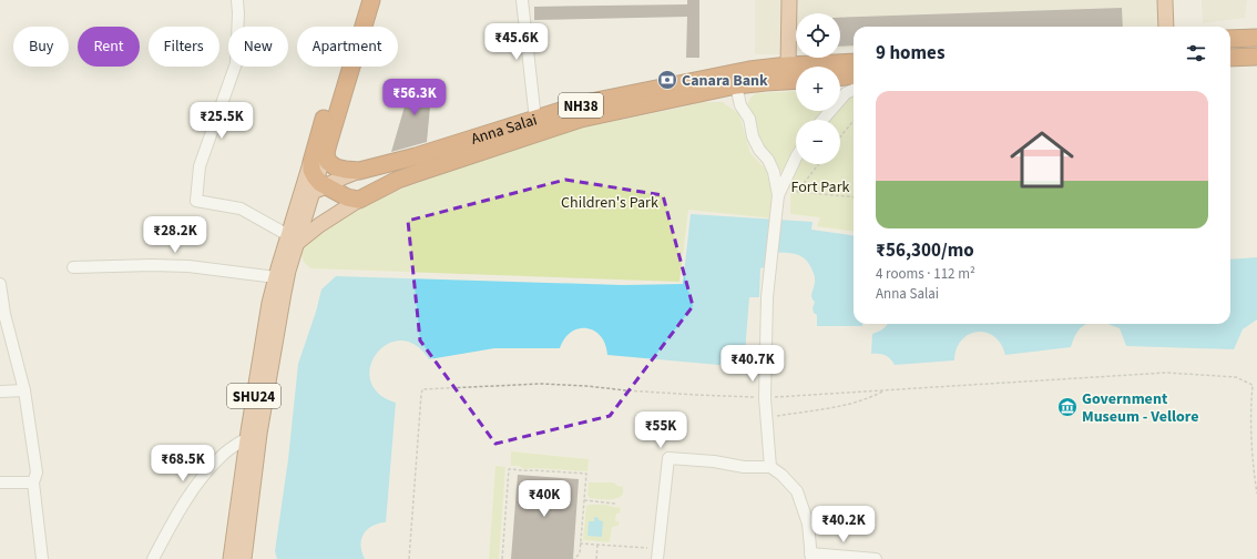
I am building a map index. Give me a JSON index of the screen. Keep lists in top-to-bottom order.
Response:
{
  "streets": {
    "highway": ["NH38", "Anna Salai"],
    "main road": ["SHU24"]
  },
  "crossings": [
    ["NH38", "Anna Salai"]
  ],
  "parks": ["Fort Park", "Children's Park"],
  "places": {
    "bank": ["Canara Bank"],
    "museum": ["Government Museum - Vellore"]
  },
  "page": {
    "map_buttons": ["+", "−"],
    "price": [
      "₹45.6K",
      "₹56.3K",
      "₹25.5K",
      "₹28.2K",
      "₹40.7K",
      "₹55K",
      "₹68.5K",
      "₹40K",
      "₹40.2K"
    ],
    "chip": [
      "Buy",
      "Rent",
      "Filters",
      "New",
      "Apartment"
    ],
    "heading": "9 homes",
    "list": [
      {
        "name": "₹56,300/mo",
        "note": "4 rooms · 112 m² · Anna Salai"
      }
    ]
  }
}
